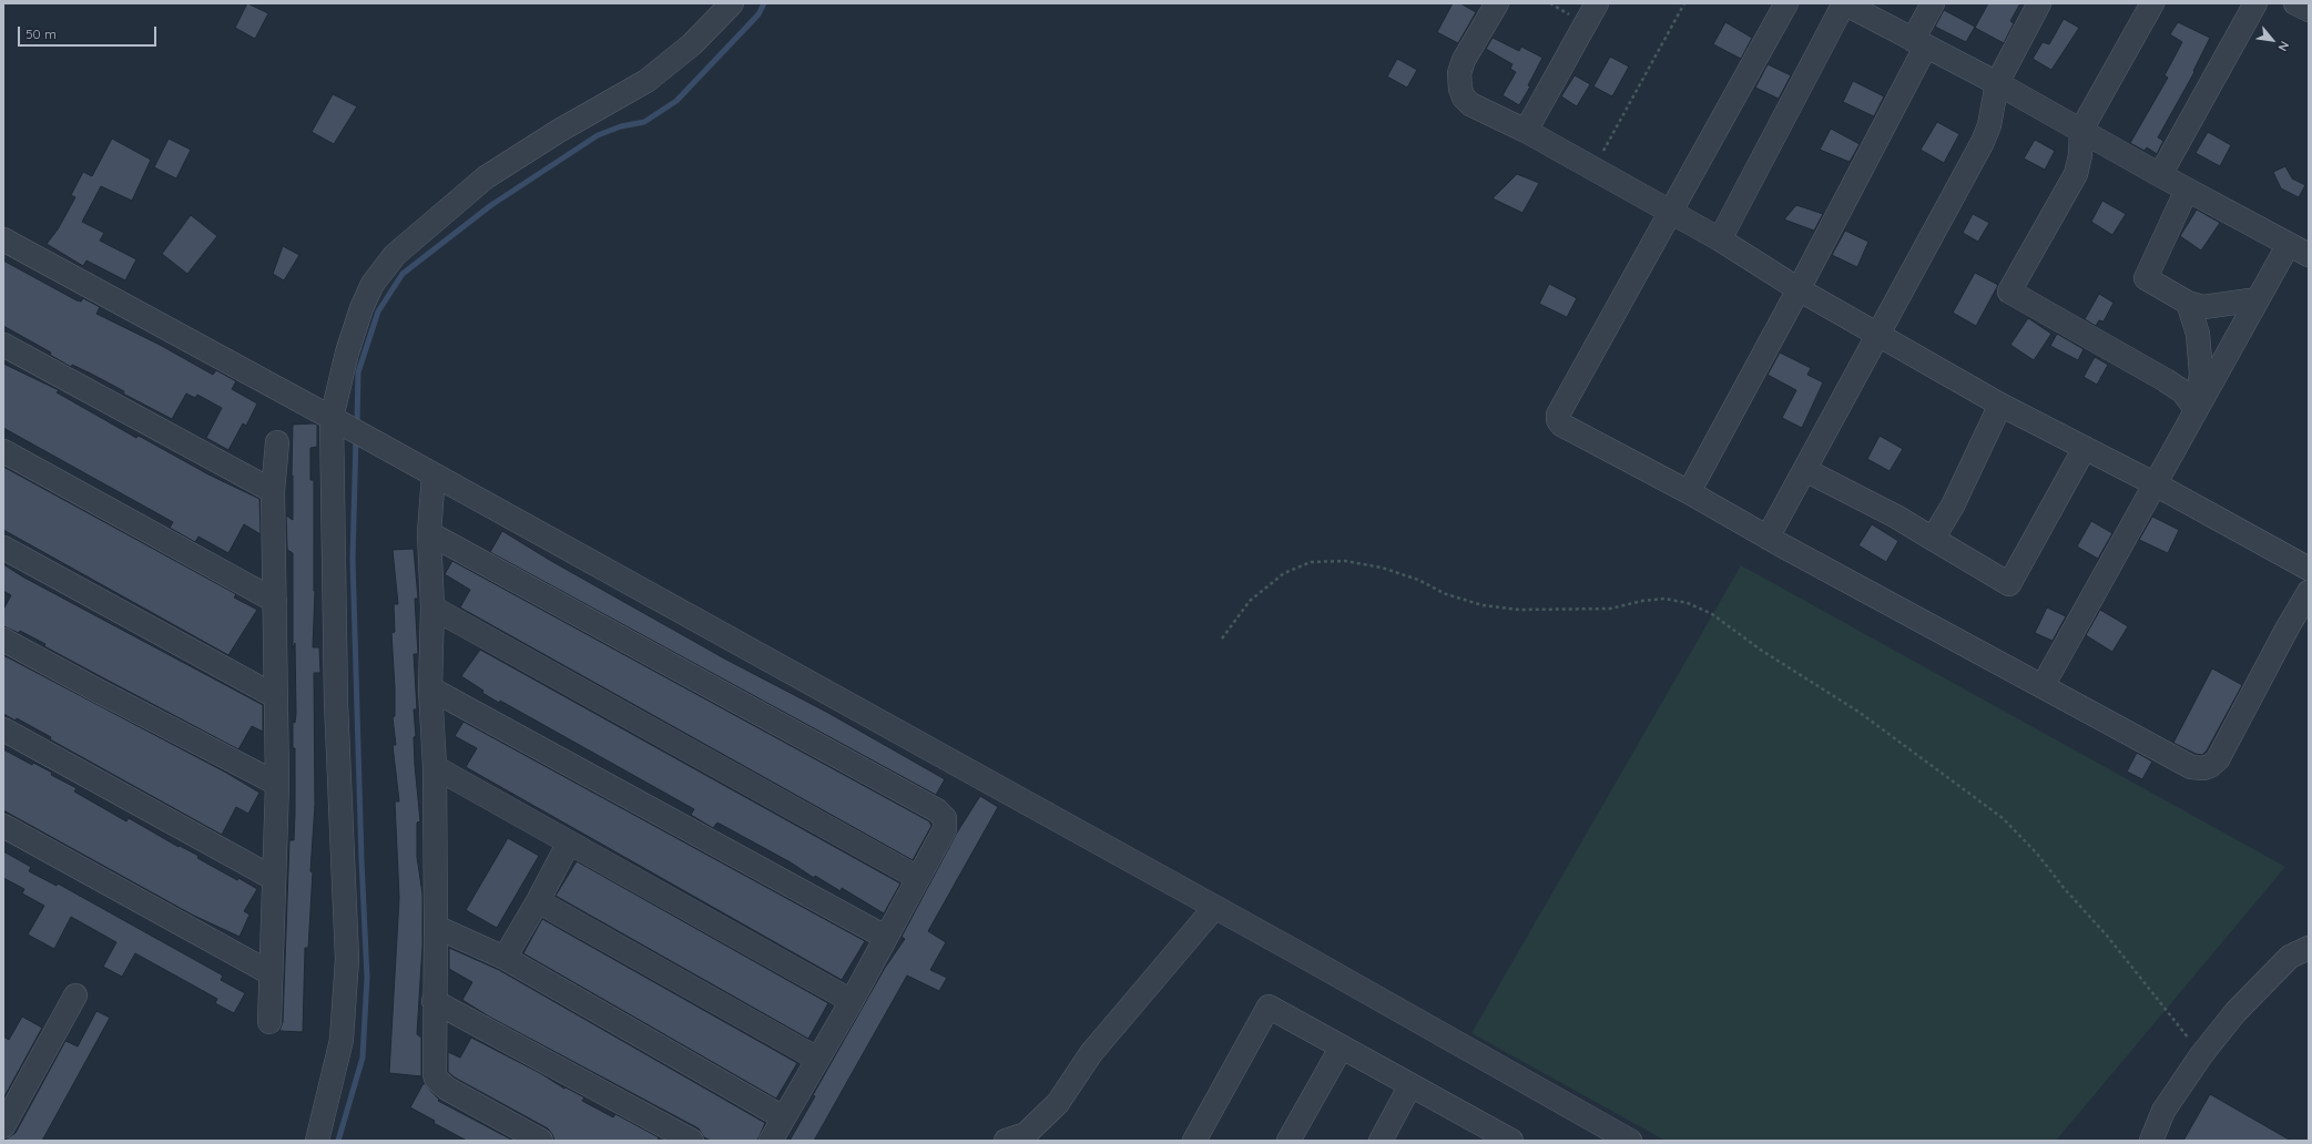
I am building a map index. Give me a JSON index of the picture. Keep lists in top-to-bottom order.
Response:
{
  "scale_bar": "50 m",
  "north": "bottom right"
}
